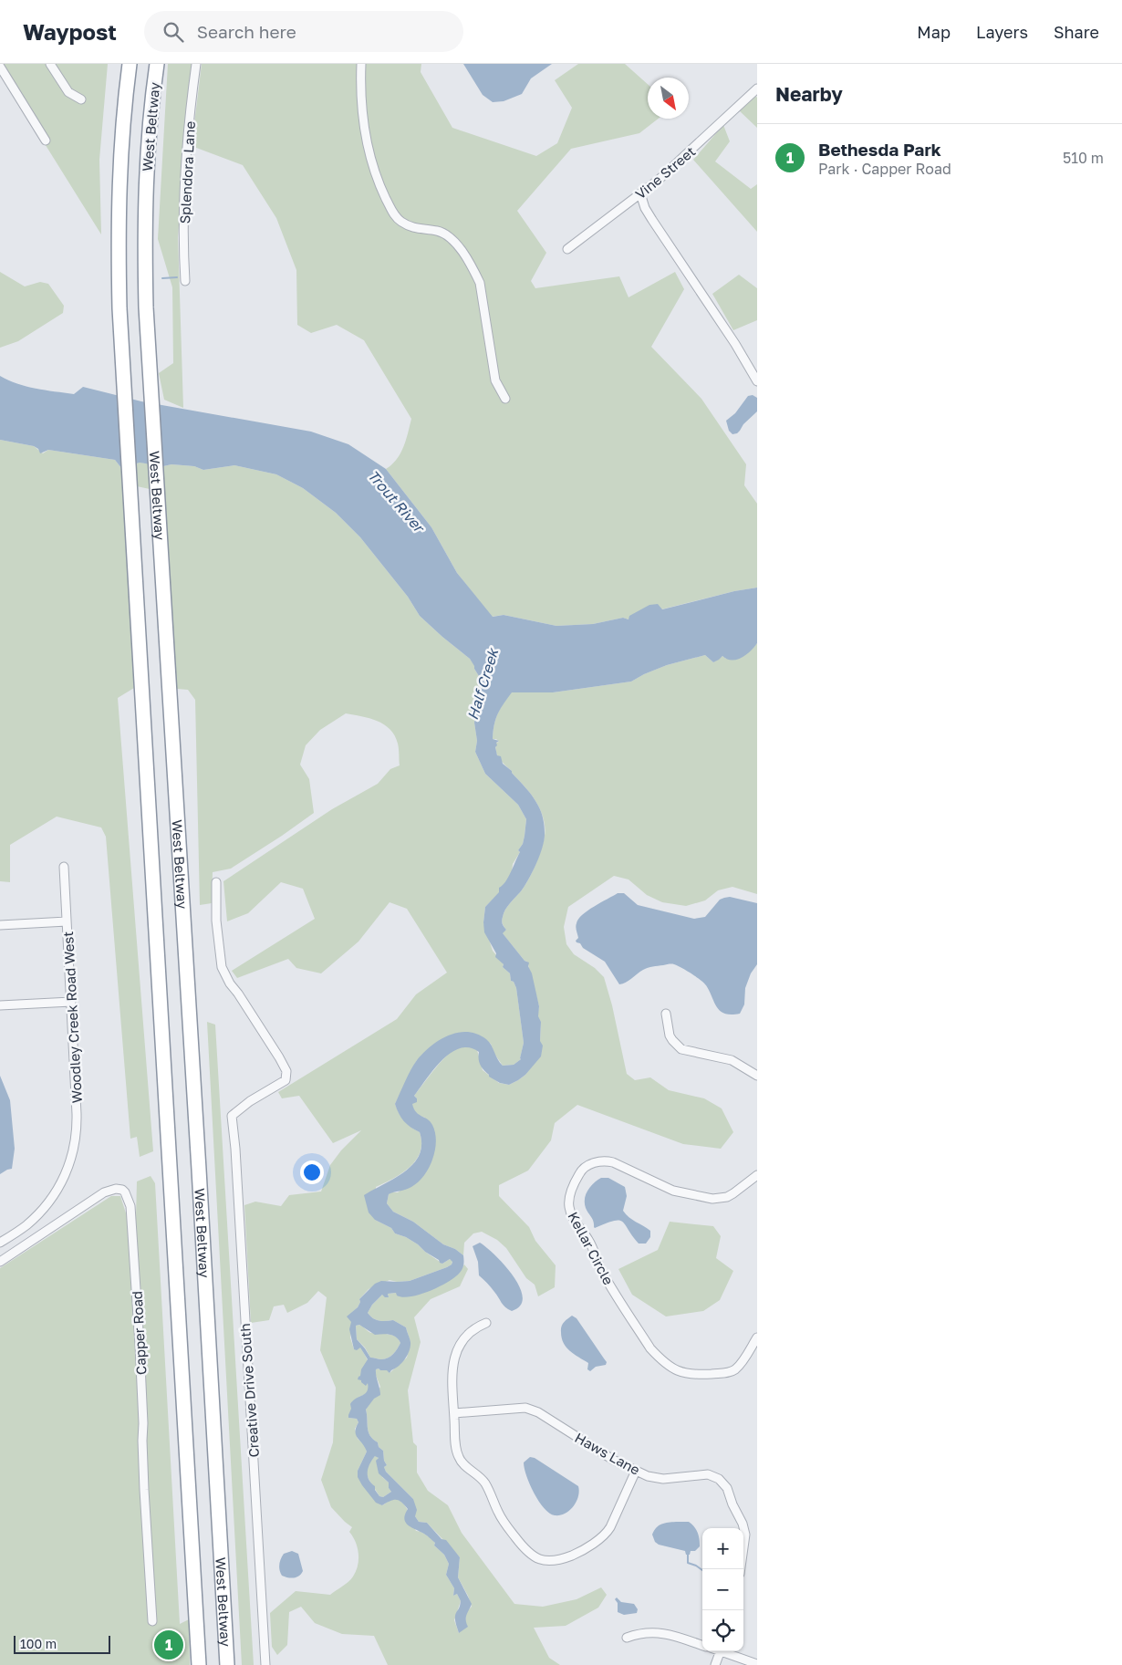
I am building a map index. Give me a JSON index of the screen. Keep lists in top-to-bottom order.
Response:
{
  "streets": {
    "highway": ["West Beltway"],
    "street": [
      "Splendora Lane",
      "Vine Street",
      "Woodley Creek Road West",
      "Kellar Circle",
      "Capper Road",
      "Creative Drive South",
      "Haws Lane"
    ]
  },
  "water": ["Trout River", "Half Creek"],
  "scale_bar": "100 m",
  "north": "bottom right",
  "page": {
    "header": "Waypost",
    "search": "Search here",
    "nav": ["Map", "Layers", "Share"],
    "heading": "Nearby",
    "list": [
      {
        "mark": "1",
        "name": "Bethesda Park",
        "note": "Park · Capper Road",
        "value": "510 m"
      }
    ],
    "map_buttons": ["+", "−"],
    "pins": "1",
    "scale": "100 m"
  }
}
